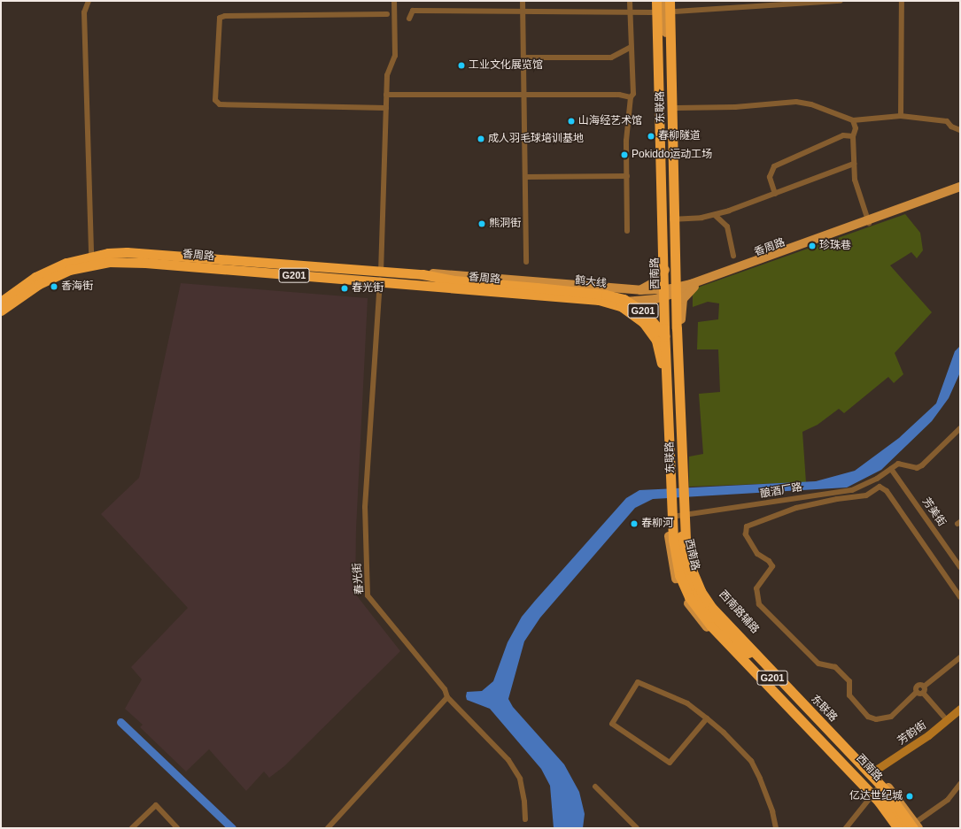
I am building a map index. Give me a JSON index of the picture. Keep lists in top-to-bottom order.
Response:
{
  "streets": {
    "highway": [
      "东联路",
      "香周路",
      "西南路",
      "G201",
      "鹤大线"
    ],
    "main road": ["西南路辅路", "芳韵街"],
    "street": ["酿酒厂路", "芳美街", "春光街"]
  },
  "crossings": [
    ["东联路", "西南路"],
    ["东联路", "西南路辅路"],
    ["香周路", "西南路"],
    ["香周路", "鹤大线"],
    ["香周路", "春光街"],
    ["西南路", "鹤大线"],
    ["西南路", "酿酒厂路"],
    ["西南路", "西南路辅路"],
    ["西南路", "芳韵街"],
    ["酿酒厂路", "芳美街"],
    ["酿酒厂路", "西南路辅路"],
    ["西南路辅路", "芳韵街"]
  ],
  "places": [
    "工业文化展览馆",
    "山海经艺术馆",
    "春柳隧道",
    "成人羽毛球培训基地",
    "Pokiddo运动工场",
    "熊洞街",
    "珍珠巷",
    "香海街",
    "春光街",
    "春柳河",
    "亿达世纪城"
  ]
}
